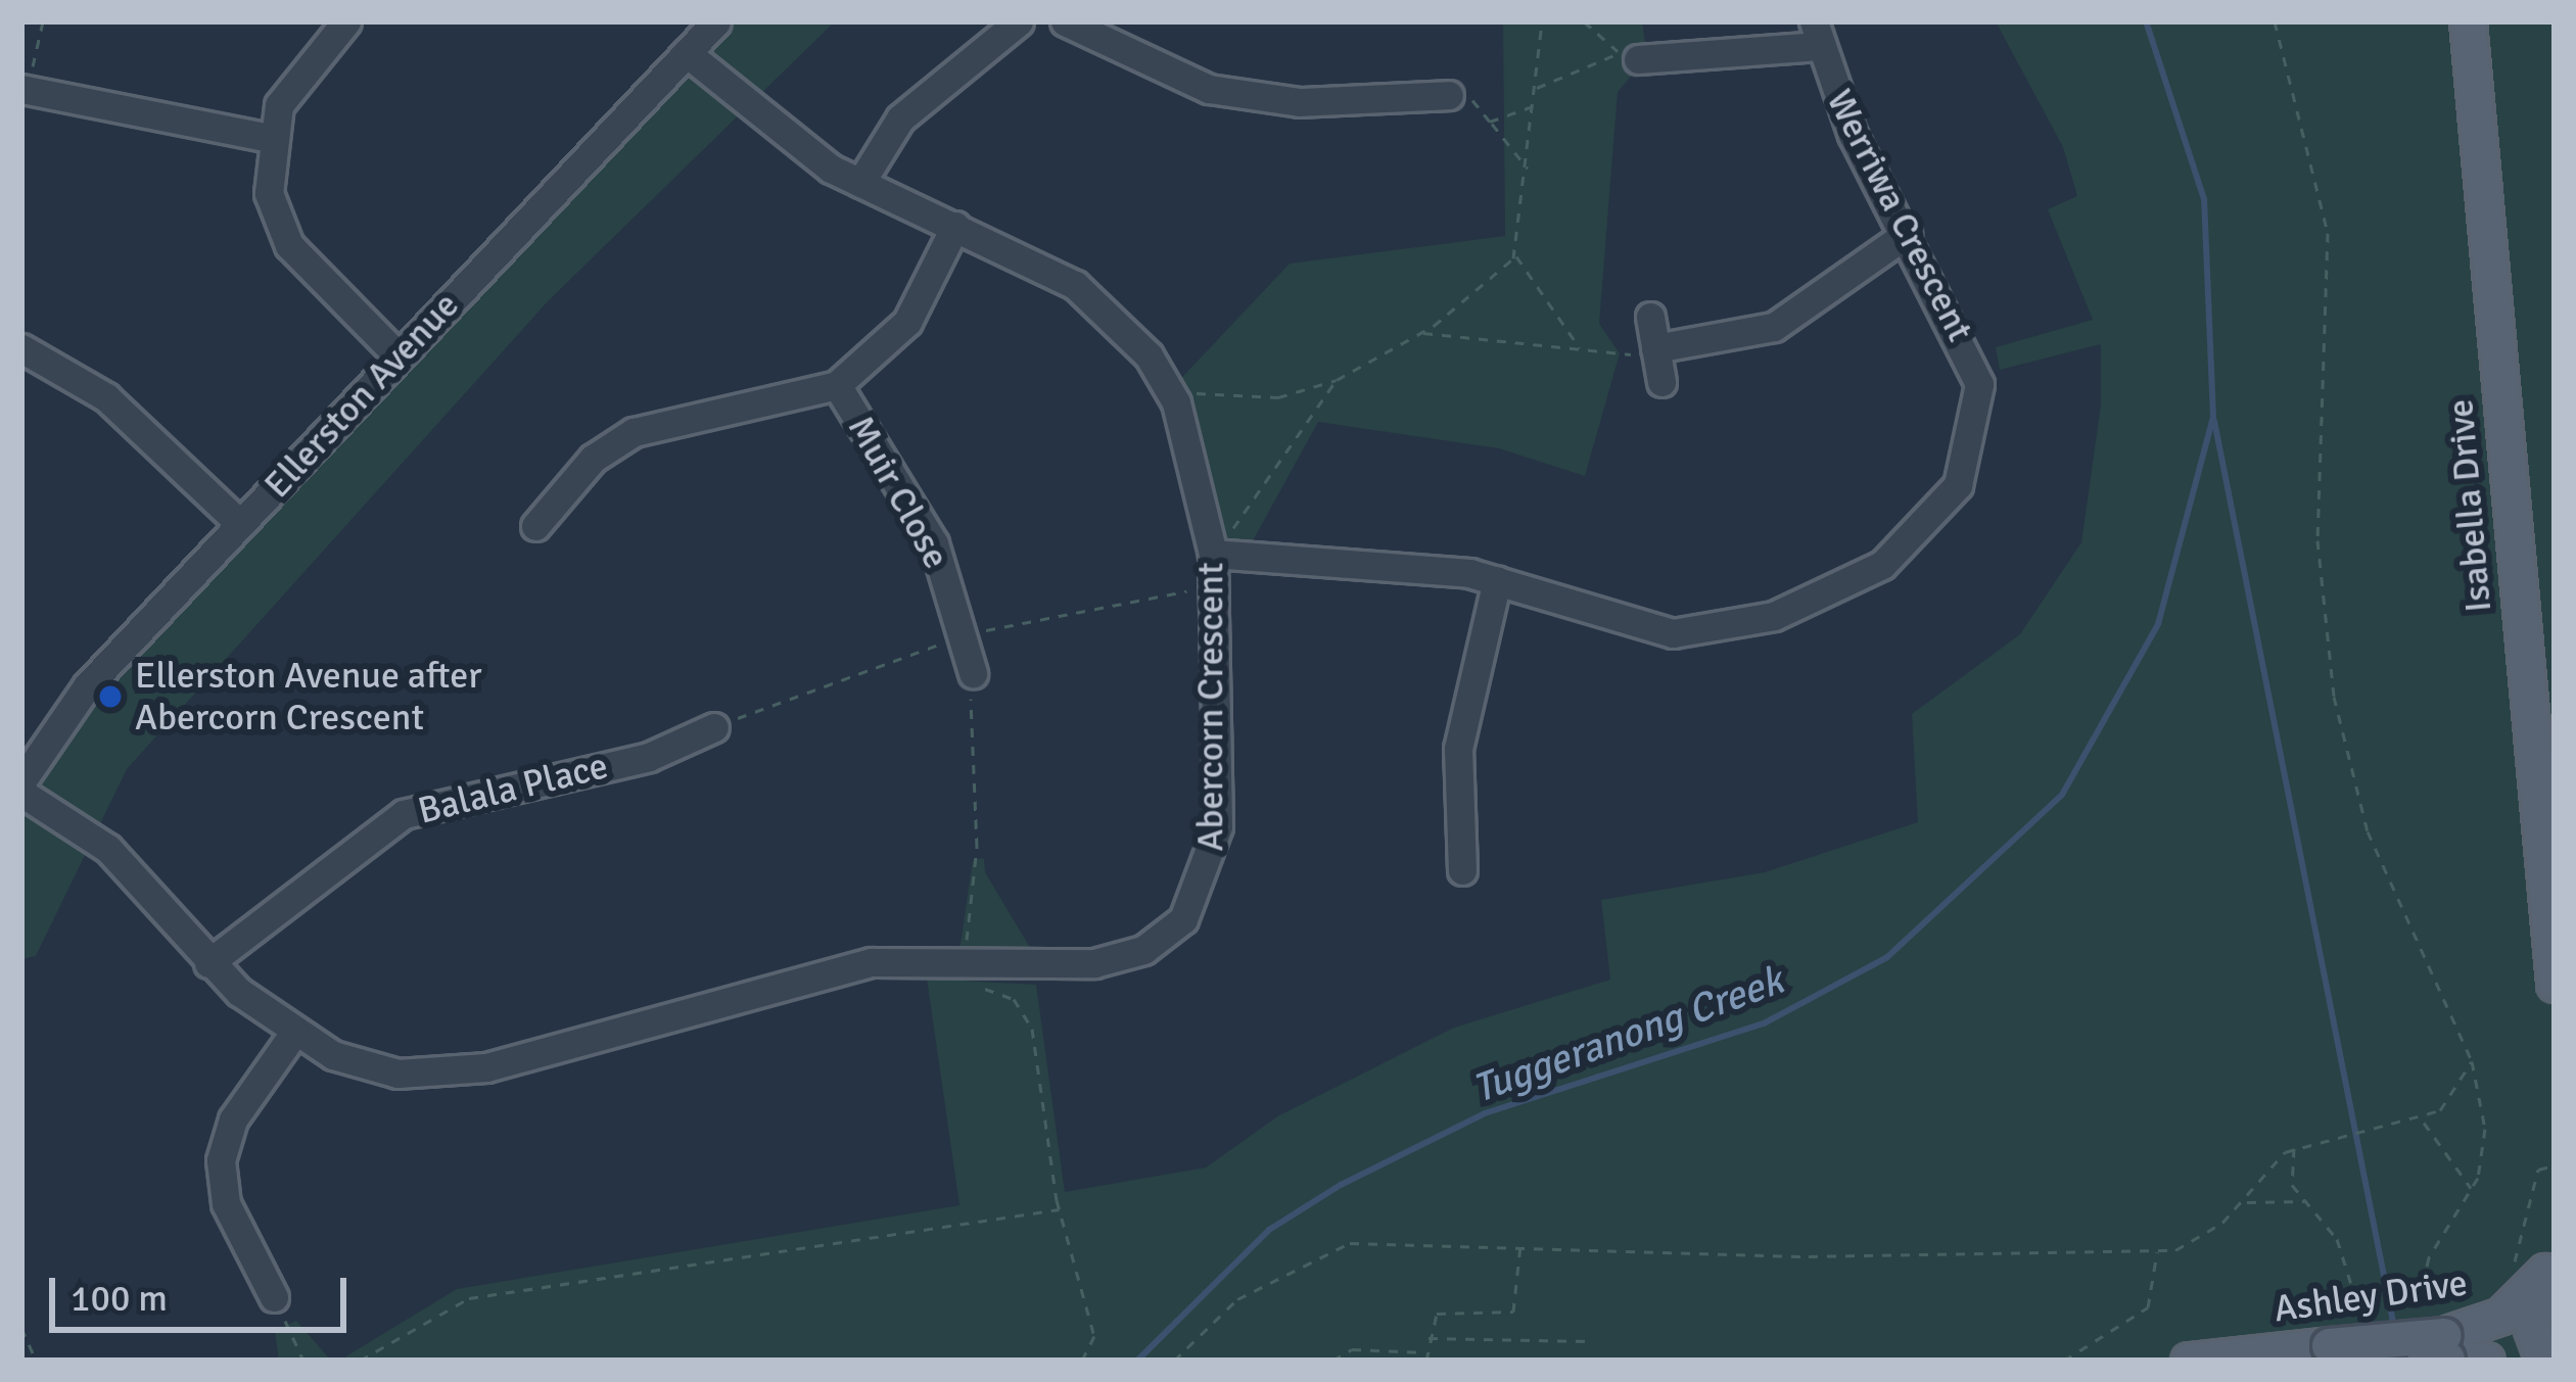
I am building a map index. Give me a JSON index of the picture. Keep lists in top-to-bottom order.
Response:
{
  "streets": {
    "main road": ["Isabella Drive", "Ashley Drive"],
    "street": [
      "Werriwa Crescent",
      "Ellerston Avenue",
      "Muir Close",
      "Abercorn Crescent",
      "Balala Place"
    ]
  },
  "crossings": [
    ["Werriwa Crescent", "Abercorn Crescent"],
    ["Ellerston Avenue", "Abercorn Crescent"],
    ["Muir Close", "Abercorn Crescent"],
    ["Abercorn Crescent", "Balala Place"]
  ],
  "water": ["Tuggeranong Creek"],
  "places": ["Ellerston Avenue after Abercorn Crescent"],
  "scale_bar": "100 m"
}
